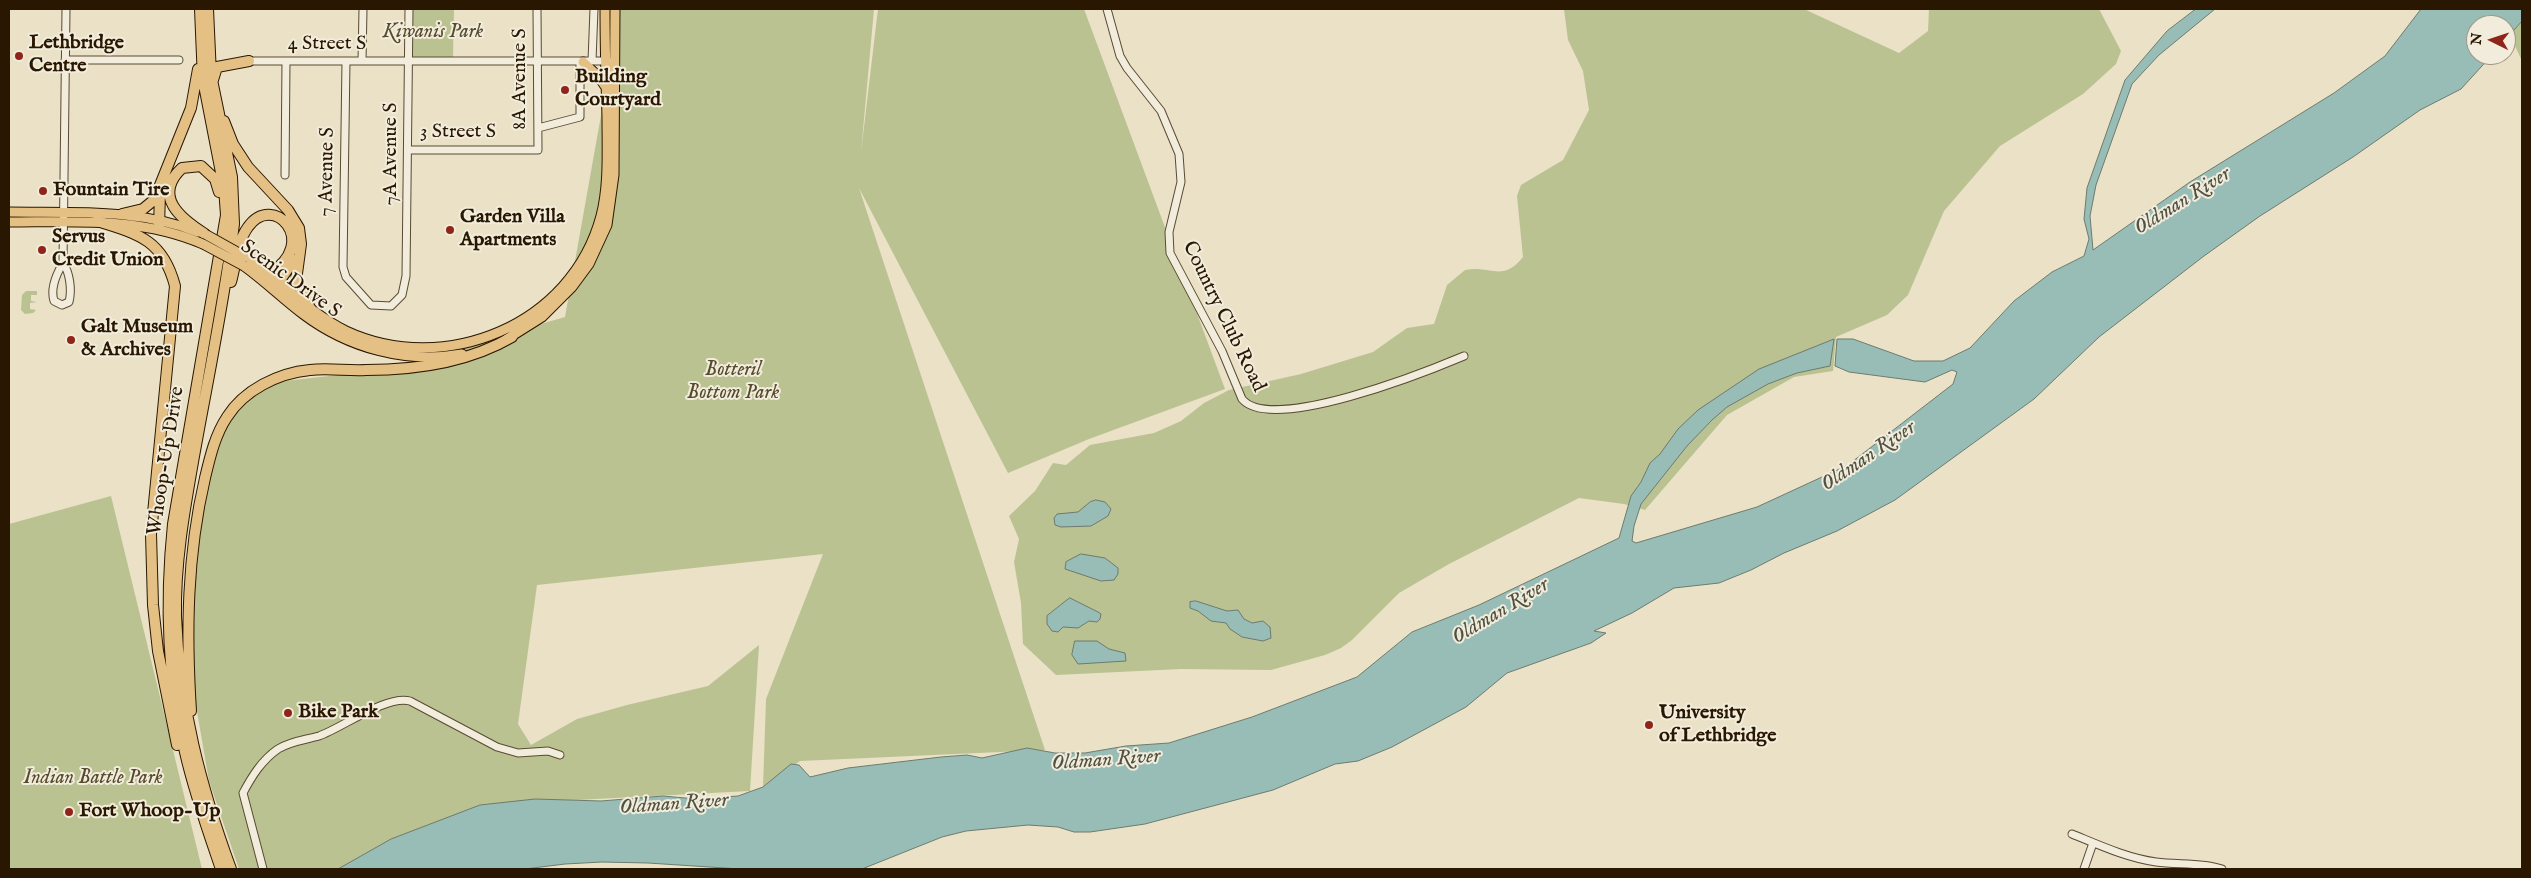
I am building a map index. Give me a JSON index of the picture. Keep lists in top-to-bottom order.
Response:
{
  "streets": {
    "highway": ["Whoop-Up Drive"],
    "main road": ["Scenic Drive S"],
    "street": [
      "4 Street S",
      "8A Avenue S",
      "3 Street S",
      "7A Avenue S",
      "7 Avenue S",
      "Country Club Road"
    ]
  },
  "crossings": [
    ["4 Street S", "8A Avenue S"],
    ["4 Street S", "7A Avenue S"],
    ["4 Street S", "7 Avenue S"],
    ["4 Street S", "Scenic Drive S"],
    ["8A Avenue S", "3 Street S"],
    ["3 Street S", "7A Avenue S"],
    ["7A Avenue S", "7 Avenue S"]
  ],
  "water": ["Oldman River"],
  "parks": ["Kiwanis Park", "Botteril Bottom Park", "Indian Battle Park"],
  "places": [
    "Lethbridge Centre",
    "Building Courtyard",
    "Fountain Tire",
    "Garden Villa Apartments",
    "Servus Credit Union",
    "Galt Museum & Archives",
    "Bike Park",
    "University of Lethbridge",
    "Fort Whoop-Up"
  ],
  "north": "left"
}
